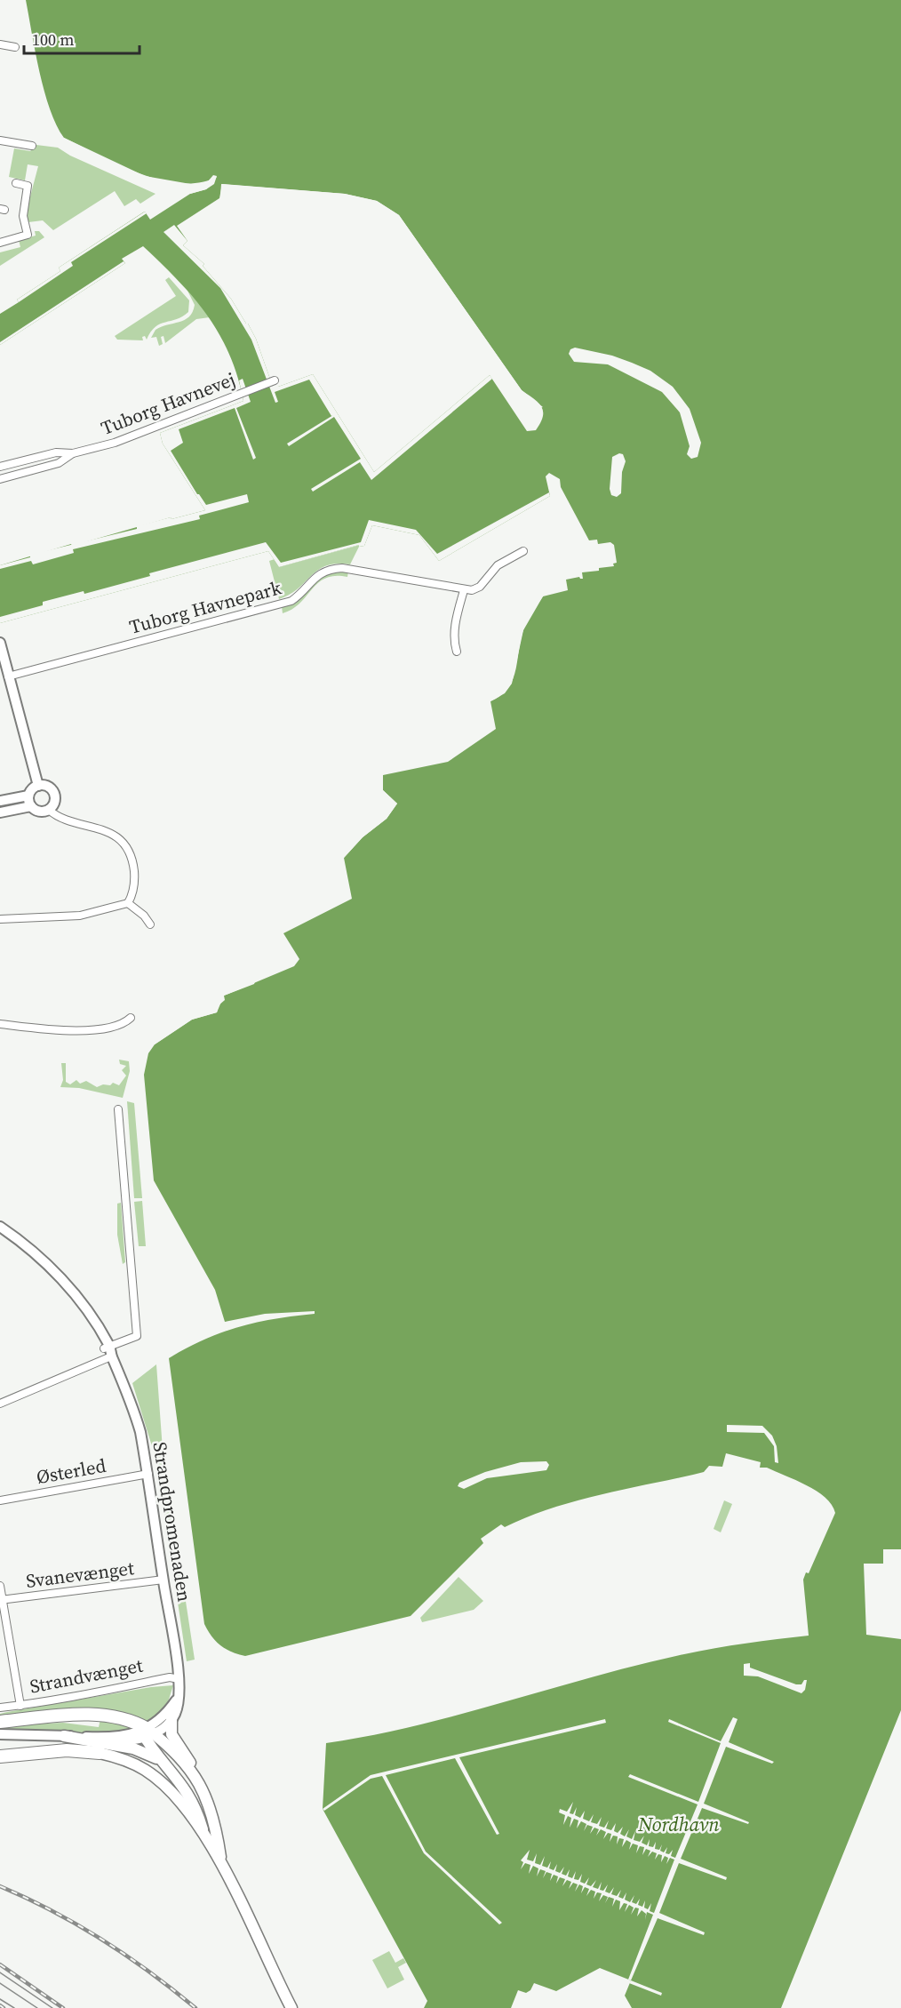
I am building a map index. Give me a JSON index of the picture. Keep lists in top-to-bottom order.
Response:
{
  "streets": {
    "street": [
      "Tuborg Havnevej",
      "Tuborg Havnepark",
      "Østerled",
      "Strandpromenaden",
      "Svanevænget",
      "Strandvænget"
    ]
  },
  "crossings": [
    ["Østerled", "Strandpromenaden"],
    ["Strandpromenaden", "Svanevænget"],
    ["Strandpromenaden", "Strandvænget"]
  ],
  "water": ["Nordhavn"],
  "scale_bar": "100 m"
}
